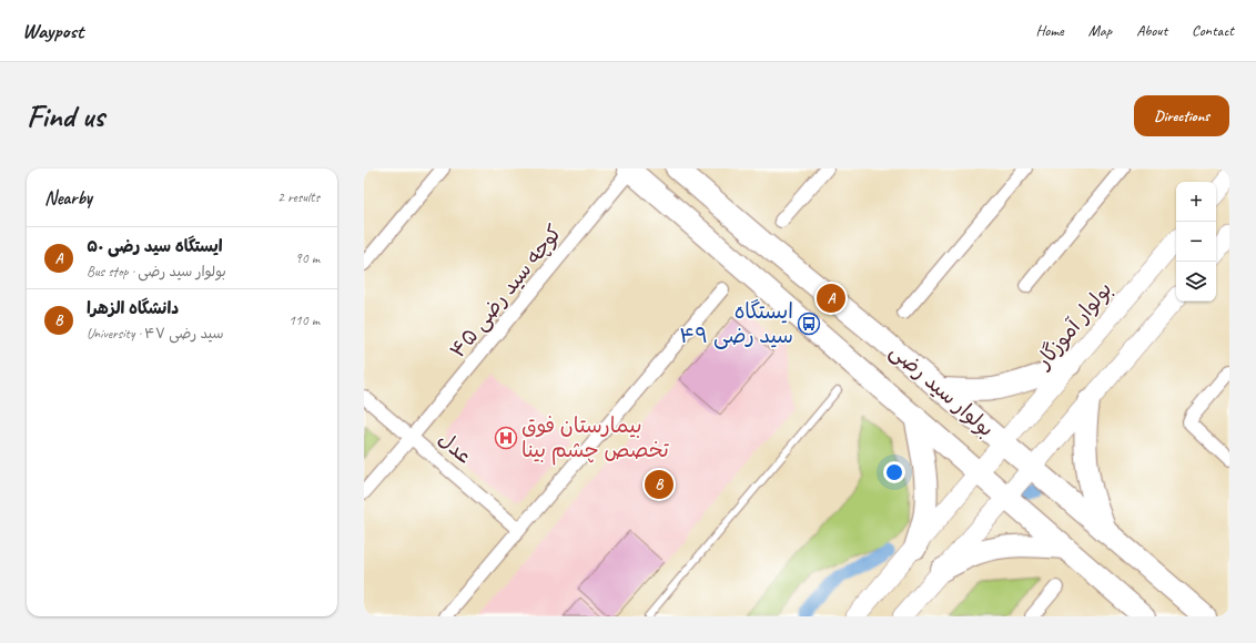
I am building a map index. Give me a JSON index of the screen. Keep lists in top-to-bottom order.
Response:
{
  "streets": {
    "main road": ["بولوار آموزگار", "بولوار سید رضی"],
    "street": ["کوچه سید رضی ۴۵", "عدل"]
  },
  "crossings": [
    ["کوچه سید رضی ۴۵", "بولوار سید رضی"],
    ["کوچه سید رضی ۴۵", "عدل"],
    ["بولوار آموزگار", "بولوار سید رضی"]
  ],
  "places": {
    "bus stop": ["ایستگاه سید رضی ۴۹"],
    "hospital": ["بیمارستان فوق تخصص چشم بینا"]
  },
  "page": {
    "header": "Waypost",
    "nav": [
      "Home",
      "Map",
      "About",
      "Contact"
    ],
    "buttons": "Directions",
    "title": "Find us",
    "heading": ["Nearby", "2 results"],
    "map_buttons": ["+", "−"],
    "list": [
      {
        "mark": "A",
        "name": "ایستگاه سید رضی ۵۰",
        "note": "Bus stop · بولوار سید رضی",
        "value": "90 m"
      },
      {
        "mark": "B",
        "name": "دانشگاه الزهرا",
        "note": "University · سید رضی ۴۷",
        "value": "110 m"
      }
    ],
    "pins": ["A", "B"]
  }
}
